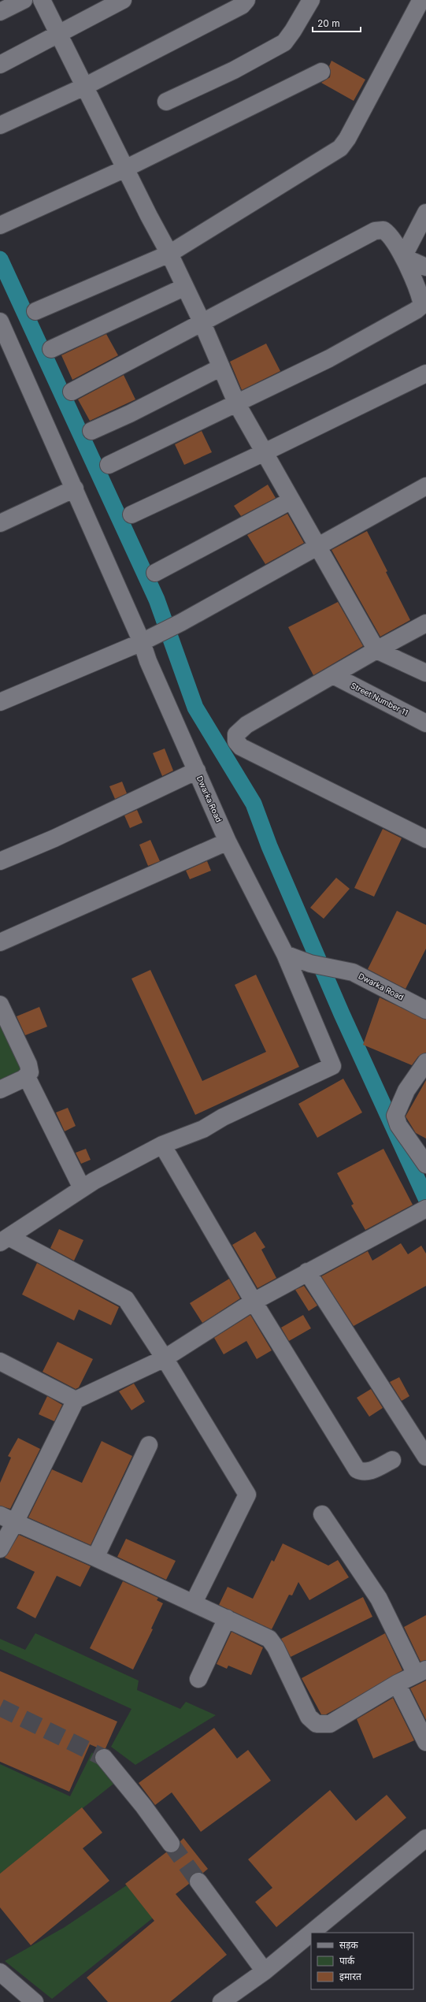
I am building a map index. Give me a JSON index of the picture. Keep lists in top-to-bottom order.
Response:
{
  "streets": {
    "street": ["Street Number 11", "Dwarka Road"]
  },
  "legend": ["सड़क", "पार्क", "इमारत"],
  "scale_bar": "20 m"
}
